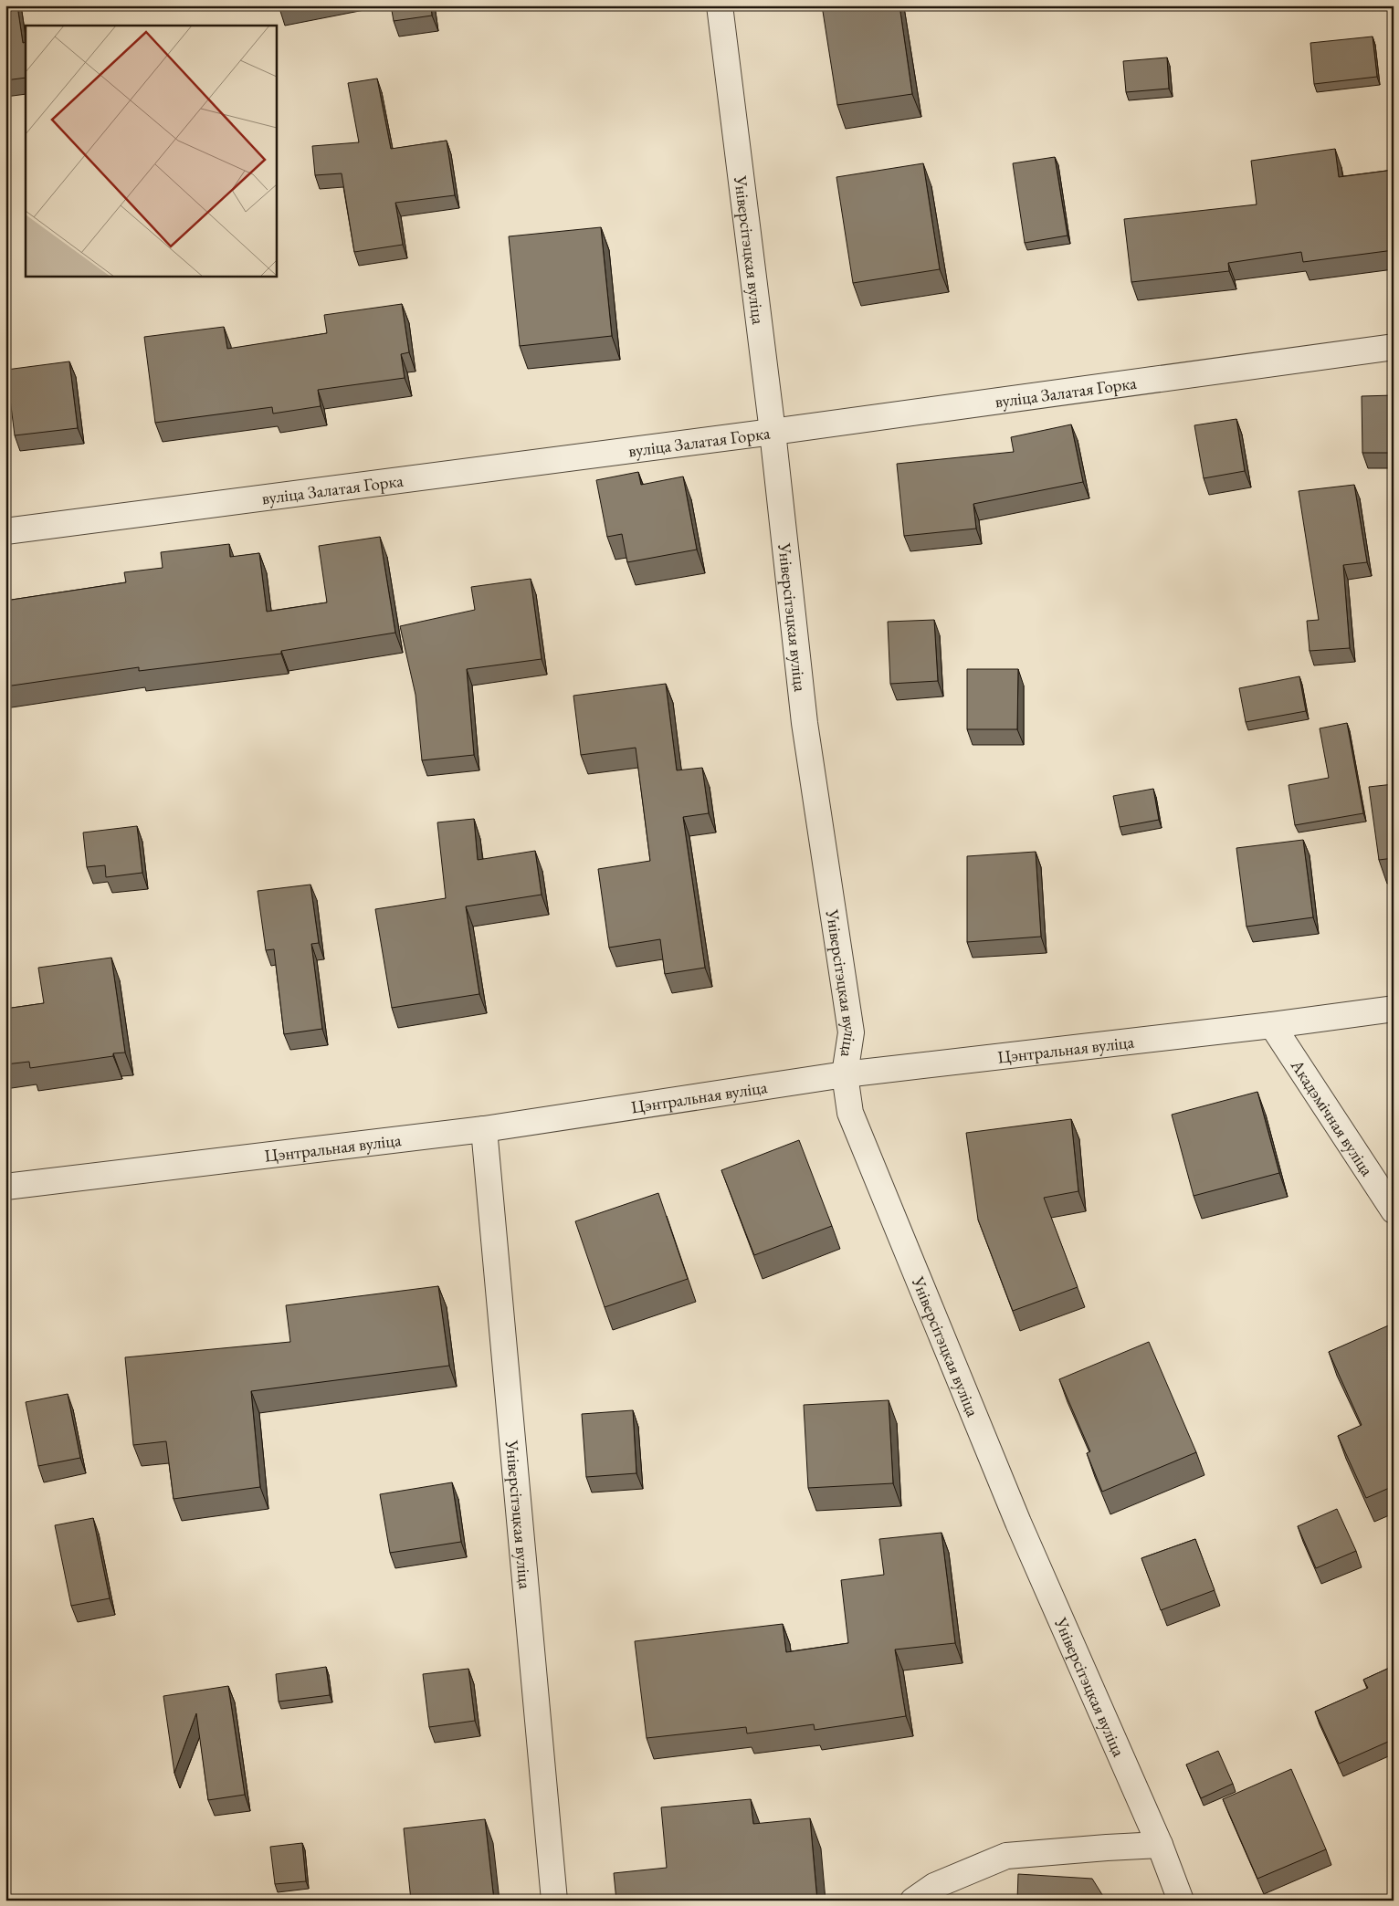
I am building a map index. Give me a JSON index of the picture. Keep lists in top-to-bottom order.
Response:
{
  "streets": {
    "street": [
      "Універсітэцкая вуліца",
      "вуліца Залатая Горка",
      "Цэнтральная вуліца",
      "Акадэмічная вуліца"
    ]
  },
  "crossings": [
    ["Універсітэцкая вуліца", "вуліца Залатая Горка"],
    ["Універсітэцкая вуліца", "Цэнтральная вуліца"],
    ["Цэнтральная вуліца", "Акадэмічная вуліца"]
  ]
}
